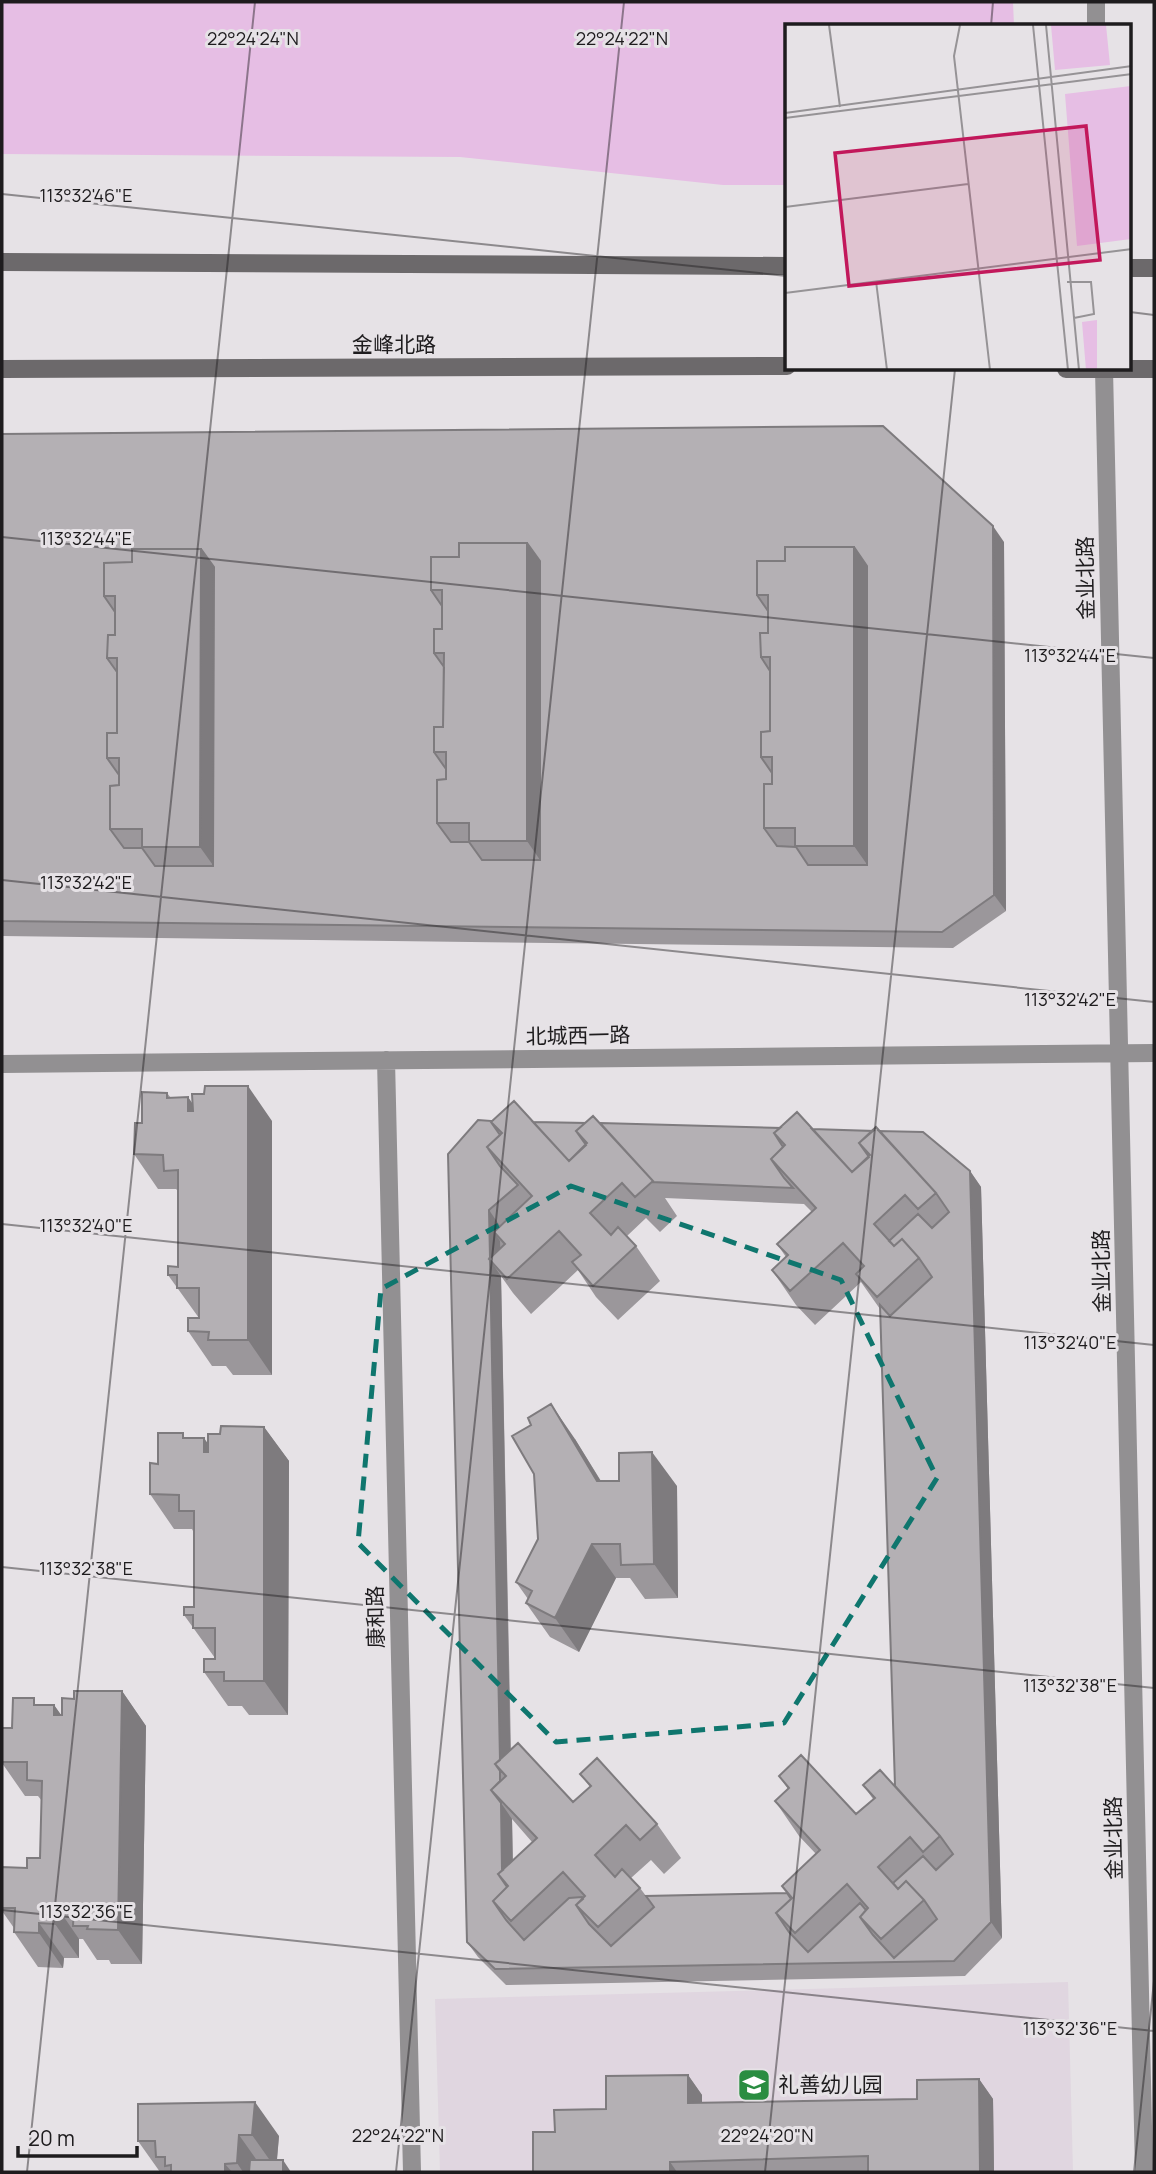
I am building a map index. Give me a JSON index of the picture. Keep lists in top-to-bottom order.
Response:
{
  "streets": {
    "main road": ["金峰北路"],
    "street": ["金业北路", "北城西一路", "康和路"]
  },
  "crossings": [
    ["金业北路", "北城西一路"],
    ["北城西一路", "康和路"]
  ],
  "places": {
    "school or university": ["礼善幼儿园"]
  },
  "scale_bar": "20 m",
  "coordinates": [
    "22°24'24\"N",
    "22°24'22\"N",
    "113°32'46\"E",
    "113°32'44\"E",
    "113°32'42\"E",
    "113°32'40\"E",
    "113°32'38\"E",
    "113°32'36\"E",
    "22°24'20\"N"
  ]
}
